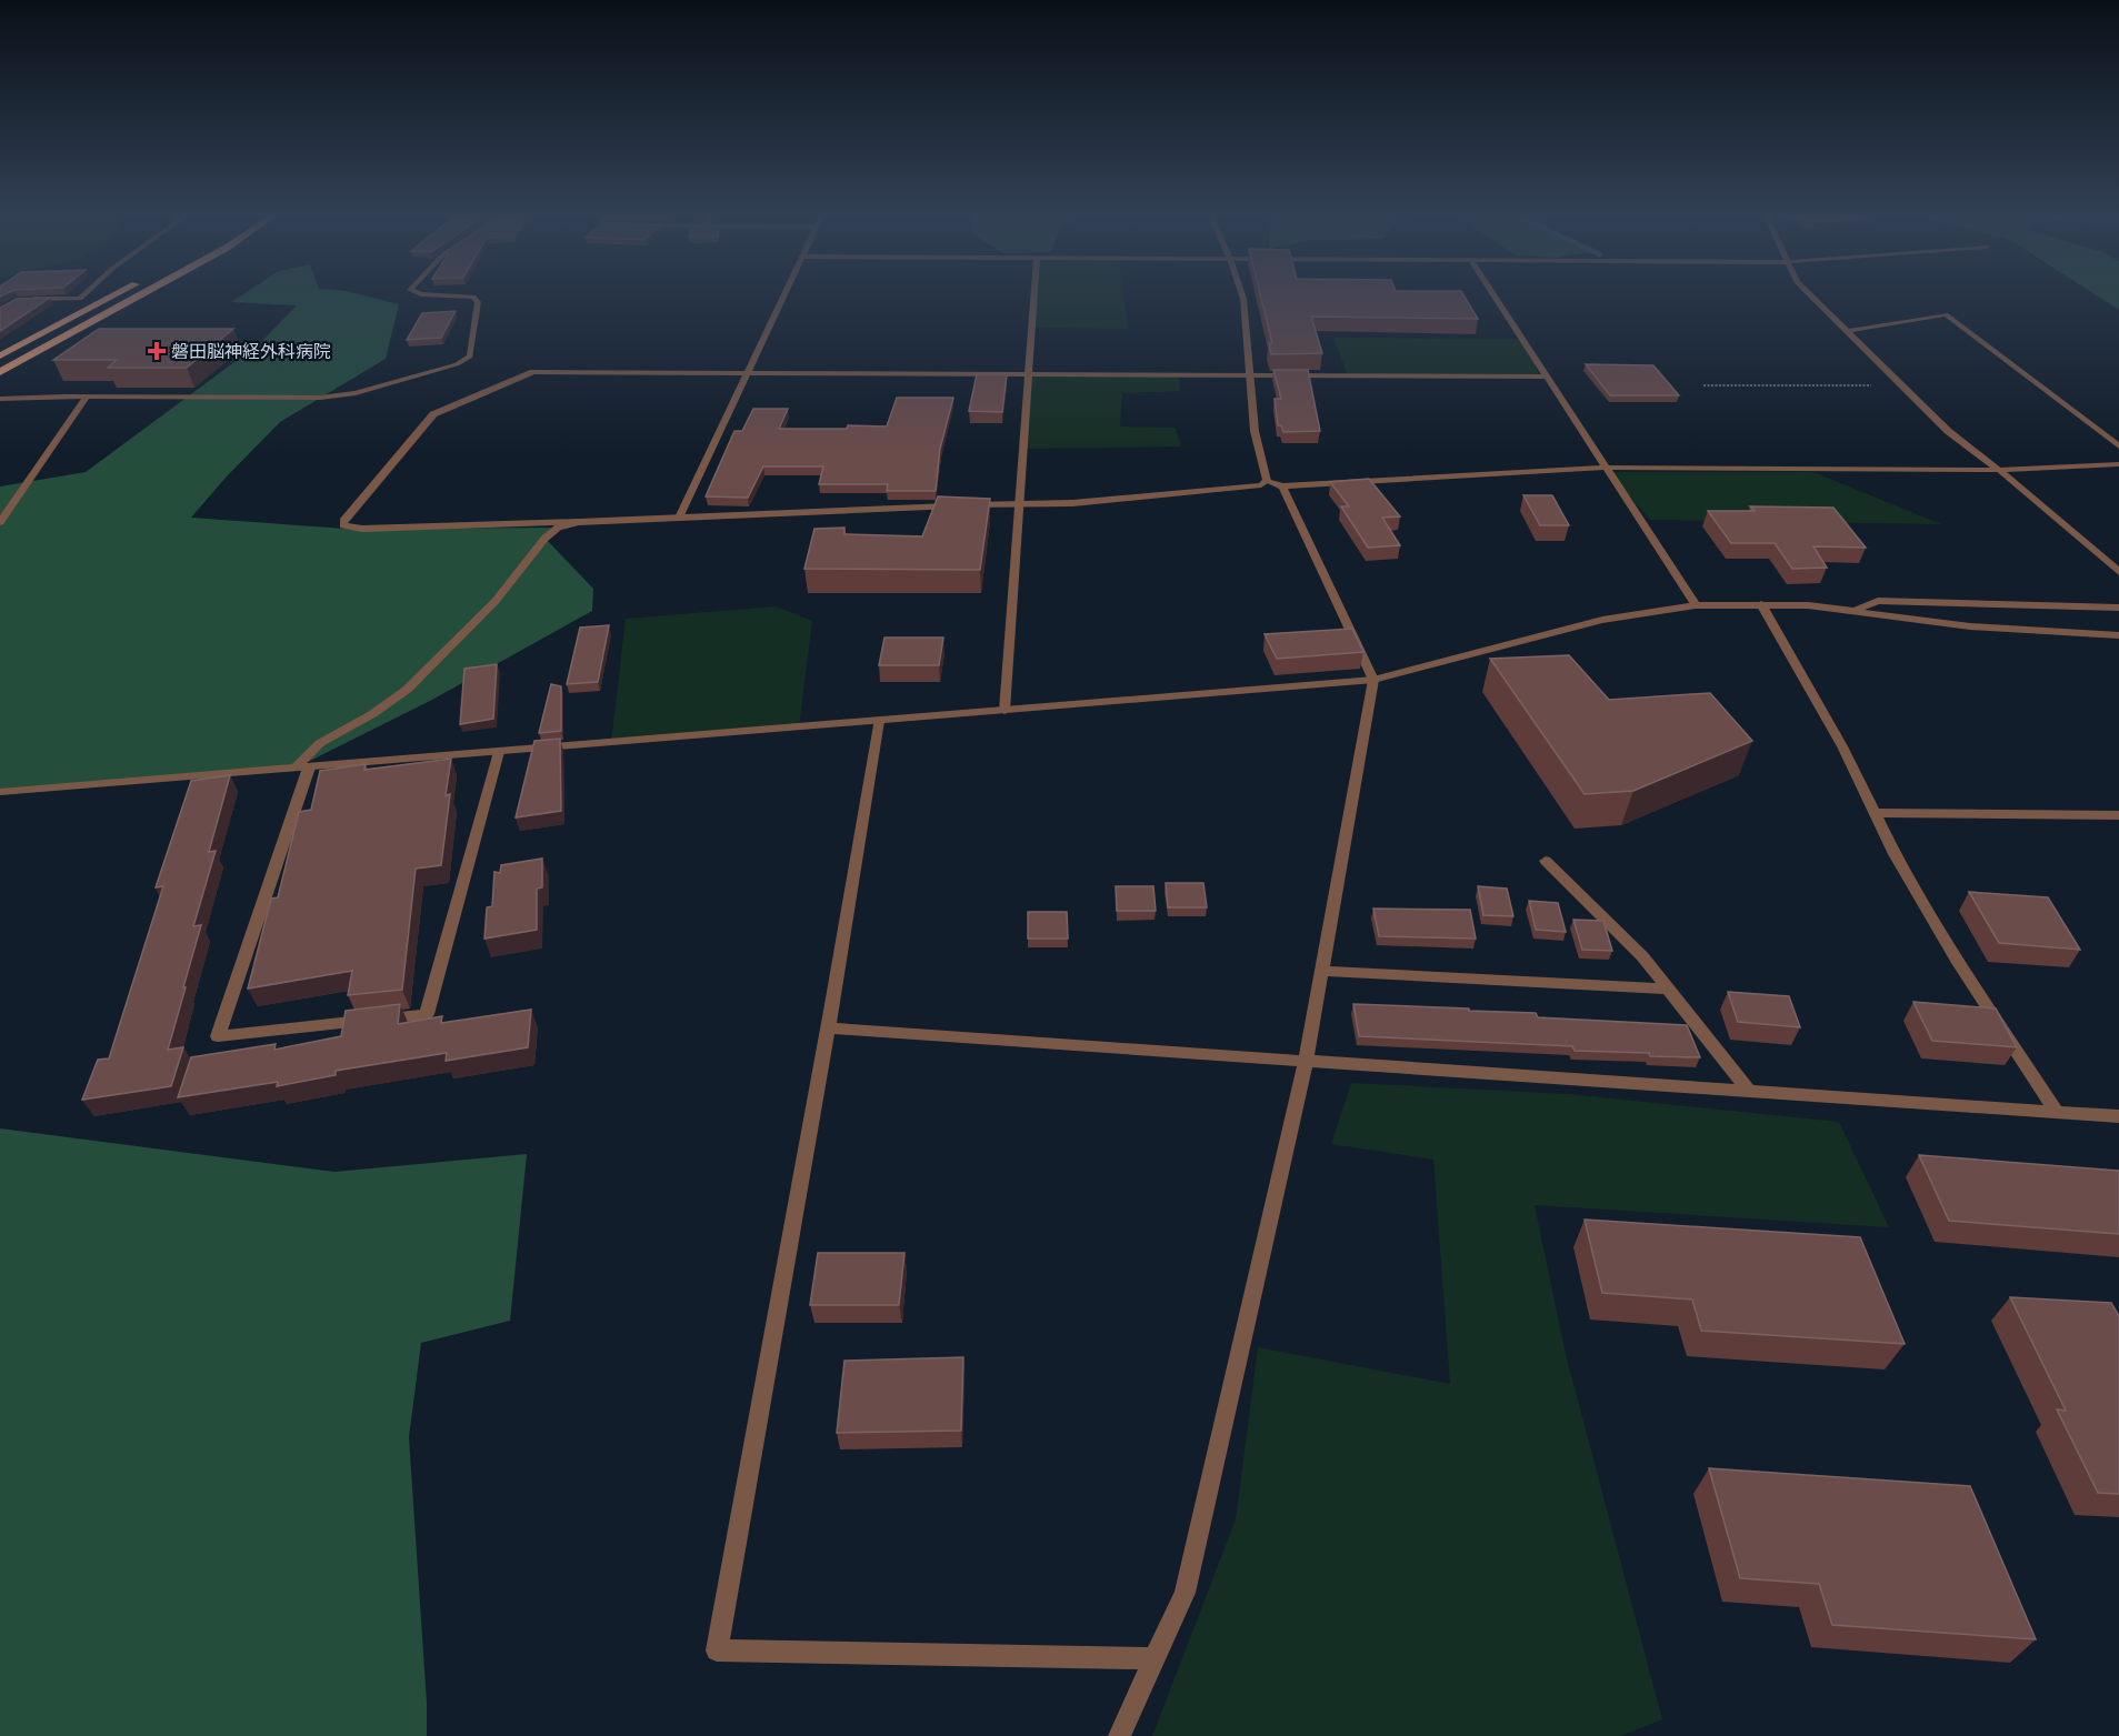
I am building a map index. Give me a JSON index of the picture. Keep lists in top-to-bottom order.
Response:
{
  "places": {
    "health": ["磐田脳神経外科病院"]
  }
}
